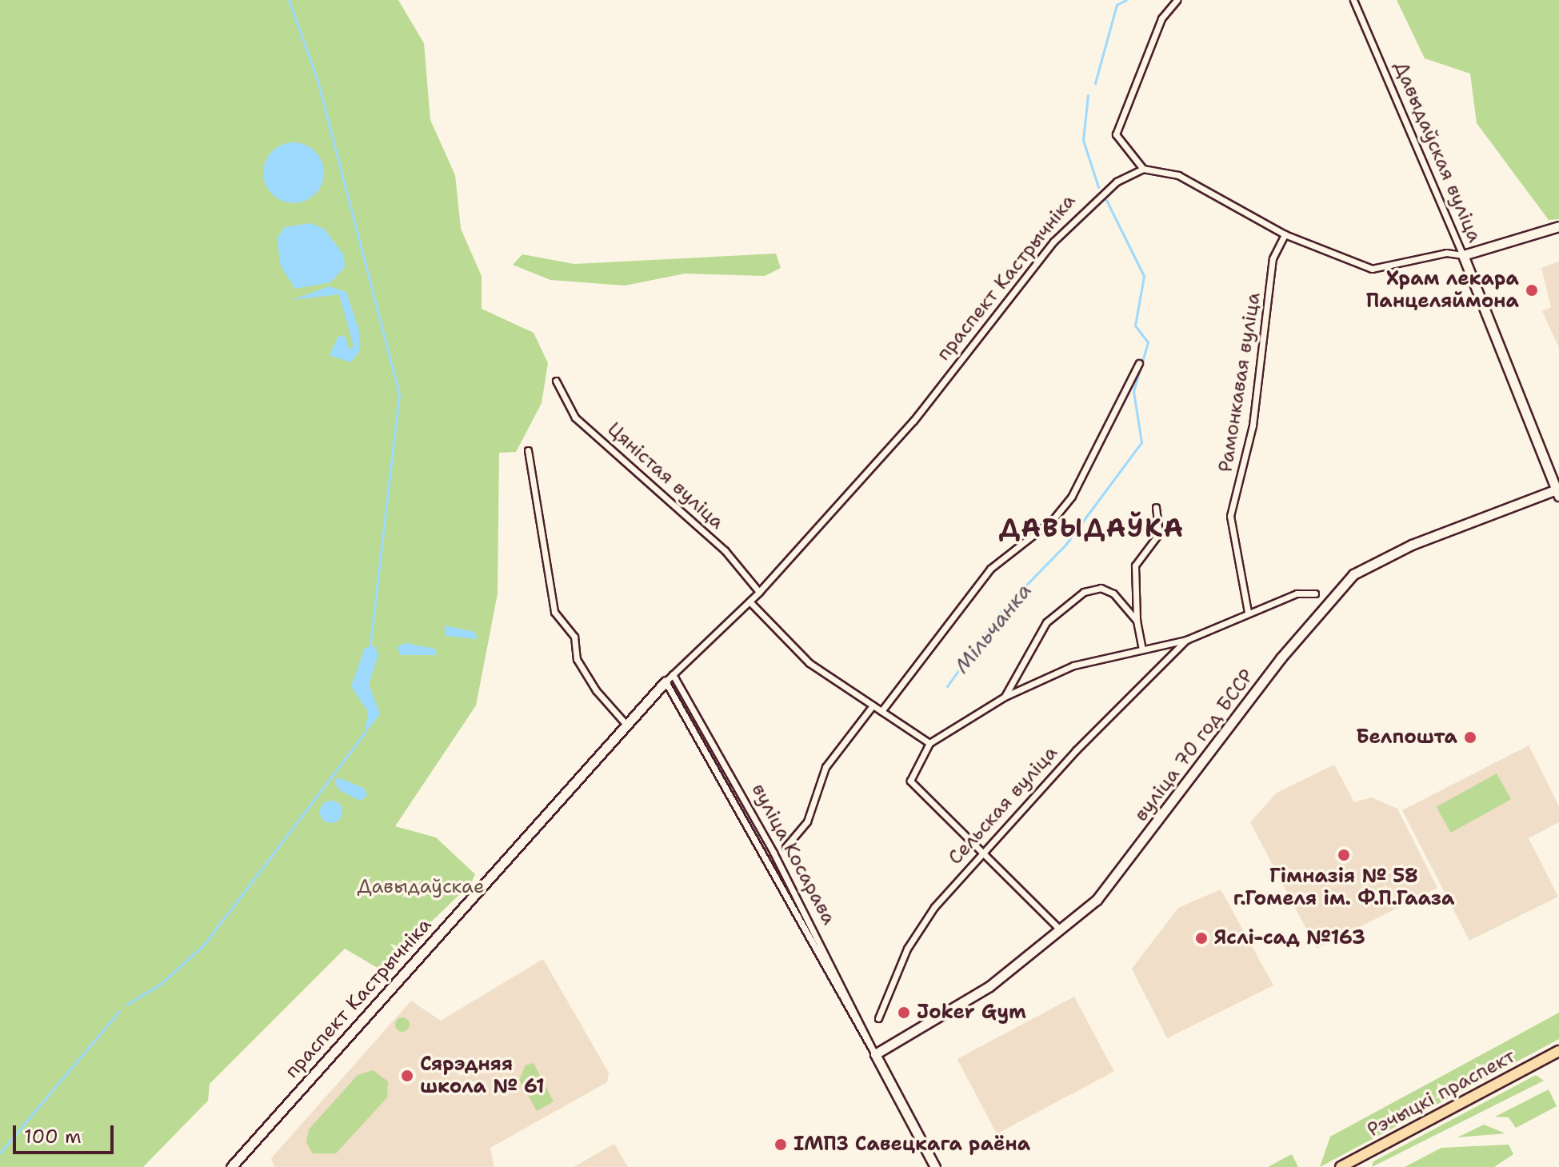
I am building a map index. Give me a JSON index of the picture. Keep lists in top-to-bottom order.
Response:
{
  "streets": {
    "main road": ["Рэчыцкі праспект"],
    "street": [
      "Давыдаўская вуліца",
      "праспект Кастрычніка",
      "Рамонкавая вуліца",
      "Цяністая вуліца",
      "вуліца 70 год БССР",
      "Сельская вуліца",
      "вуліца Косарава"
    ]
  },
  "crossings": [
    ["Давыдаўская вуліца", "вуліца 70 год БССР"],
    ["праспект Кастрычніка", "Цяністая вуліца"],
    ["праспект Кастрычніка", "вуліца Косарава"],
    ["вуліца 70 год БССР", "вуліца Косарава"]
  ],
  "districts": ["ДАВЫДАЎКА"],
  "water": ["Мільчанка"],
  "parks": ["Давыдаўскае"],
  "places": [
    "Храм лекара Панцеляймона",
    "Белпошта",
    "Гімназія № 58 г.Гомеля ім. Ф.П.Гааза",
    "Яслі-сад №163",
    "Joker Gym",
    "Сярэдняя школа № 61",
    "ІМПЗ Савецкага раёна"
  ],
  "scale_bar": "100 m"
}
